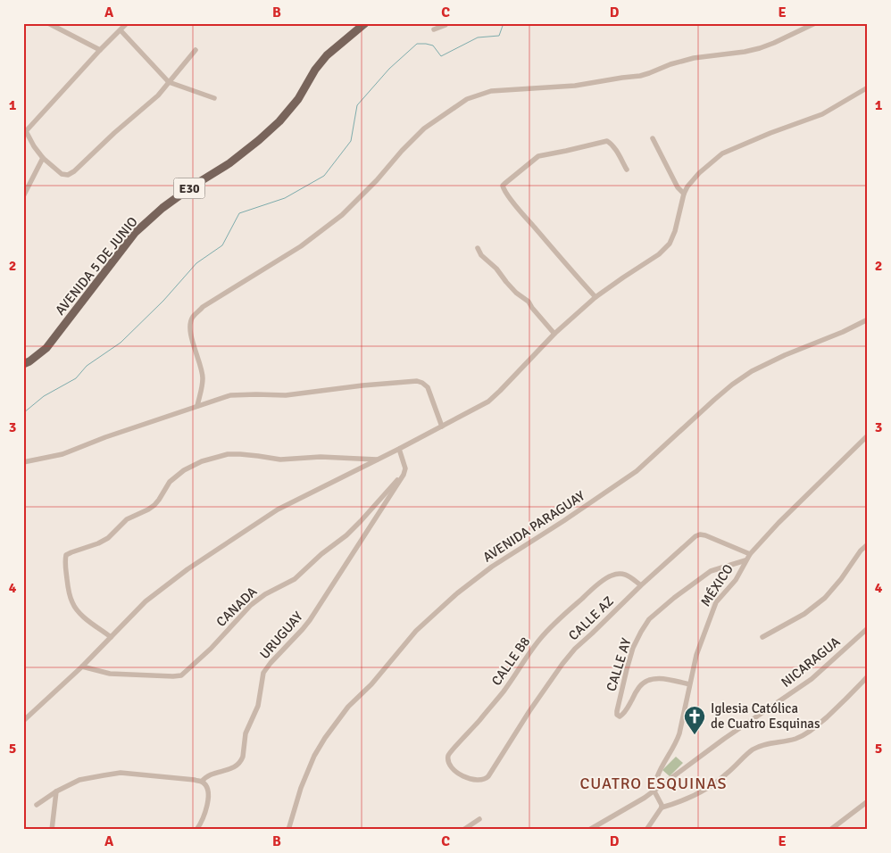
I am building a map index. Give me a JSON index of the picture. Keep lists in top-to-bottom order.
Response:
{
  "streets": {
    "main road": ["E30", "AVENIDA 5 DE JUNIO"],
    "street": [
      "AVENIDA PARAGUAY",
      "MÉXICO",
      "CANADA",
      "CALLE AZ",
      "URUGUAY",
      "CALLE B8",
      "NICARAGUA",
      "CALLE AY"
    ]
  },
  "crossings": [
    ["MÉXICO", "CALLE AZ"],
    ["MÉXICO", "NICARAGUA"],
    ["MÉXICO", "CALLE AY"],
    ["CANADA", "URUGUAY"],
    ["CALLE AZ", "CALLE B8"]
  ],
  "districts": ["CUATRO ESQUINAS"],
  "places": {
    "church": ["Iglesia Católica de Cuatro Esquinas"]
  },
  "grid": {
    "columns": [
      "A",
      "B",
      "C",
      "D",
      "E"
    ],
    "rows": [
      "1",
      "2",
      "3",
      "4",
      "5"
    ]
  }
}
